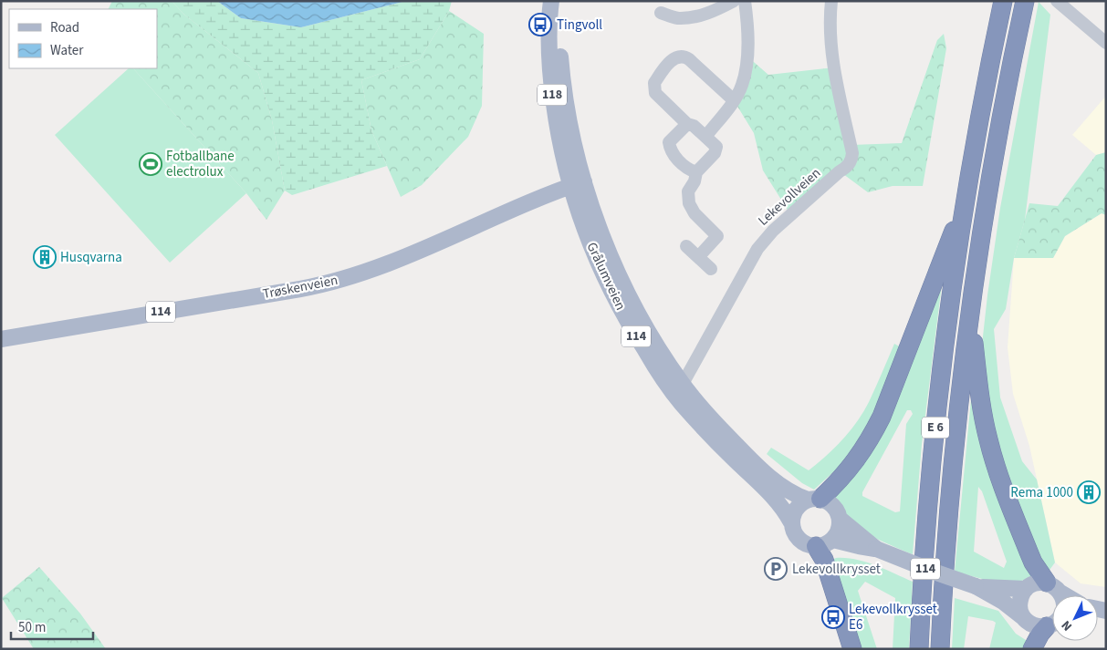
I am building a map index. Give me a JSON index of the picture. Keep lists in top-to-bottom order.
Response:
{
  "streets": {
    "highway": ["E 6"],
    "main road": [
      "118",
      "Grålumveien",
      "Trøskenveien",
      "114"
    ],
    "street": ["Lekevollveien"]
  },
  "crossings": [
    ["Lekevollveien", "Grålumveien"],
    ["Grålumveien", "Trøskenveien"],
    ["Grålumveien", "114"],
    ["Grålumveien", "E 6"],
    ["114", "E 6"]
  ],
  "places": {
    "bus stop": ["Tingvoll", "Lekevollkrysset E6"],
    "sports": ["Fotballbane electrolux"],
    "building": ["Husqvarna", "Rema 1000"],
    "parking": ["Lekevollkrysset"]
  },
  "legend": ["Road", "Water"],
  "scale_bar": "50 m",
  "north": "bottom left"
}
